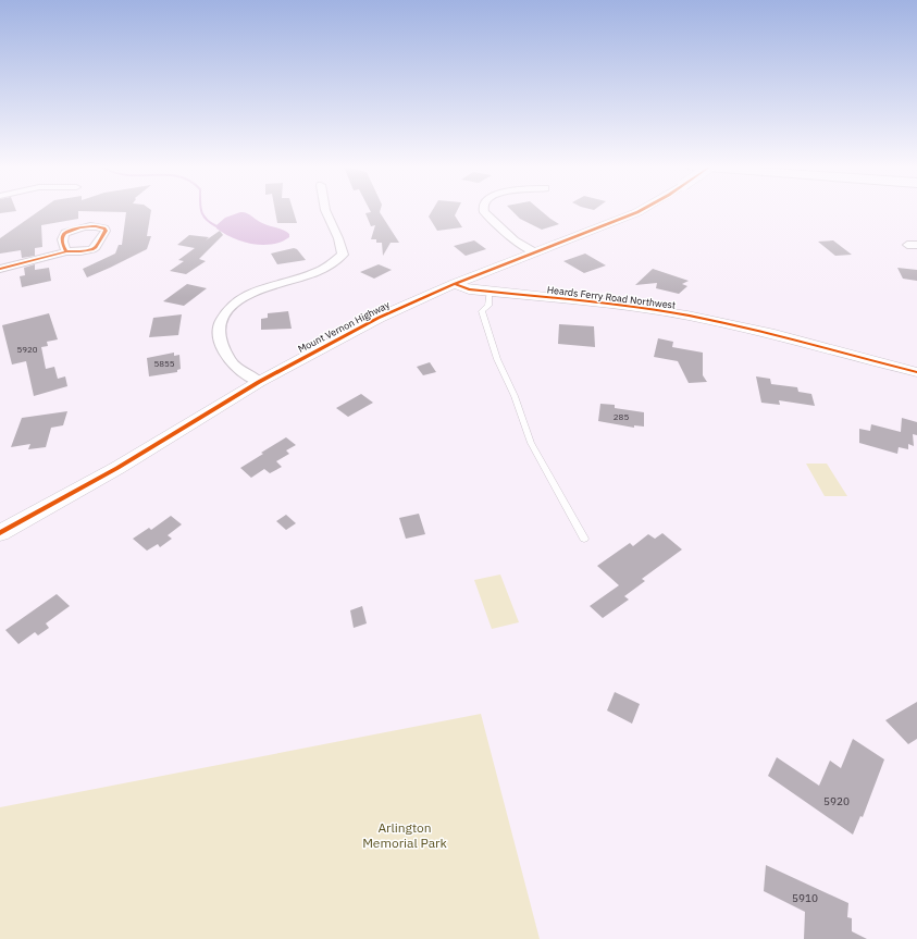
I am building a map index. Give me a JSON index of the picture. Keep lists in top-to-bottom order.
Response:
{
  "streets": {
    "street": ["Heards Ferry Road Northwest", "Mount Vernon Highway"]
  },
  "crossings": [
    ["Heards Ferry Road Northwest", "Mount Vernon Highway"]
  ],
  "parks": ["Arlington Memorial Park"],
  "house_numbers": [
    "5920",
    "5855",
    "285",
    "5920",
    "5910"
  ]
}
